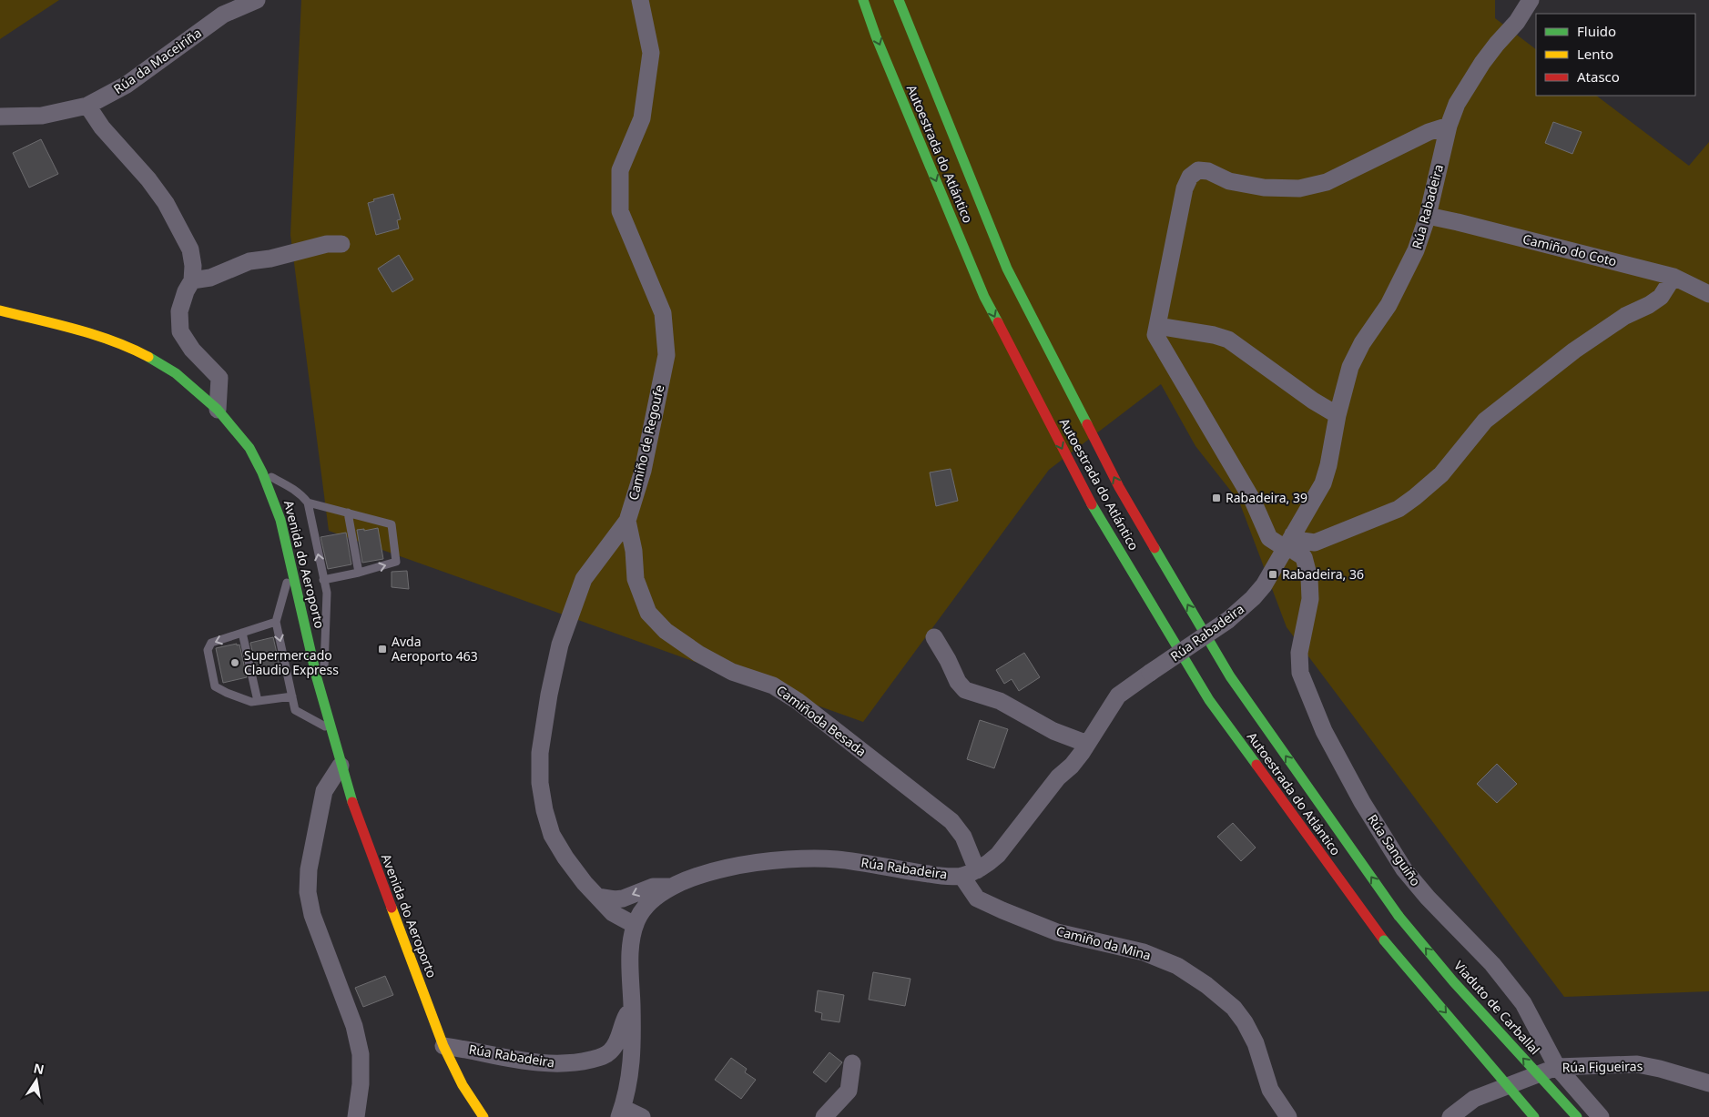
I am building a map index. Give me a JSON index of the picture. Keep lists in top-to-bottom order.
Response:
{
  "streets": {
    "main road": ["Autoestrada do Atlántico", "Avenida do Aeroporto", "Viaduto de Carballal"],
    "street": [
      "Rúa da Maceiriña",
      "Rúa Rabadeira",
      "Camiño do Coto",
      "Camiño de Regoufe",
      "Camiñoda Besada",
      "Rúa Sanguiño",
      "Camiño da Mina",
      "Rúa Figueiras"
    ]
  },
  "crossings": [
    ["Autoestrada do Atlántico", "Viaduto de Carballal"],
    ["Rúa Rabadeira", "Camiño do Coto"],
    ["Rúa Rabadeira", "Camiño de Regoufe"],
    ["Rúa Rabadeira", "Avenida do Aeroporto"],
    ["Rúa Rabadeira", "Camiñoda Besada"],
    ["Rúa Rabadeira", "Rúa Sanguiño"],
    ["Rúa Rabadeira", "Camiño da Mina"],
    ["Camiño de Regoufe", "Camiñoda Besada"],
    ["Camiñoda Besada", "Camiño da Mina"],
    ["Rúa Sanguiño", "Rúa Figueiras"]
  ],
  "one_way": ["Viaduto de Carballal"],
  "places": {
    "transit": ["Rabadeira, 39", "Rabadeira, 36", "Avda Aeroporto 463"],
    "other": ["Supermercado Claudio Express"]
  },
  "legend": ["Fluido", "Lento", "Atasco"],
  "north": "top"
}
